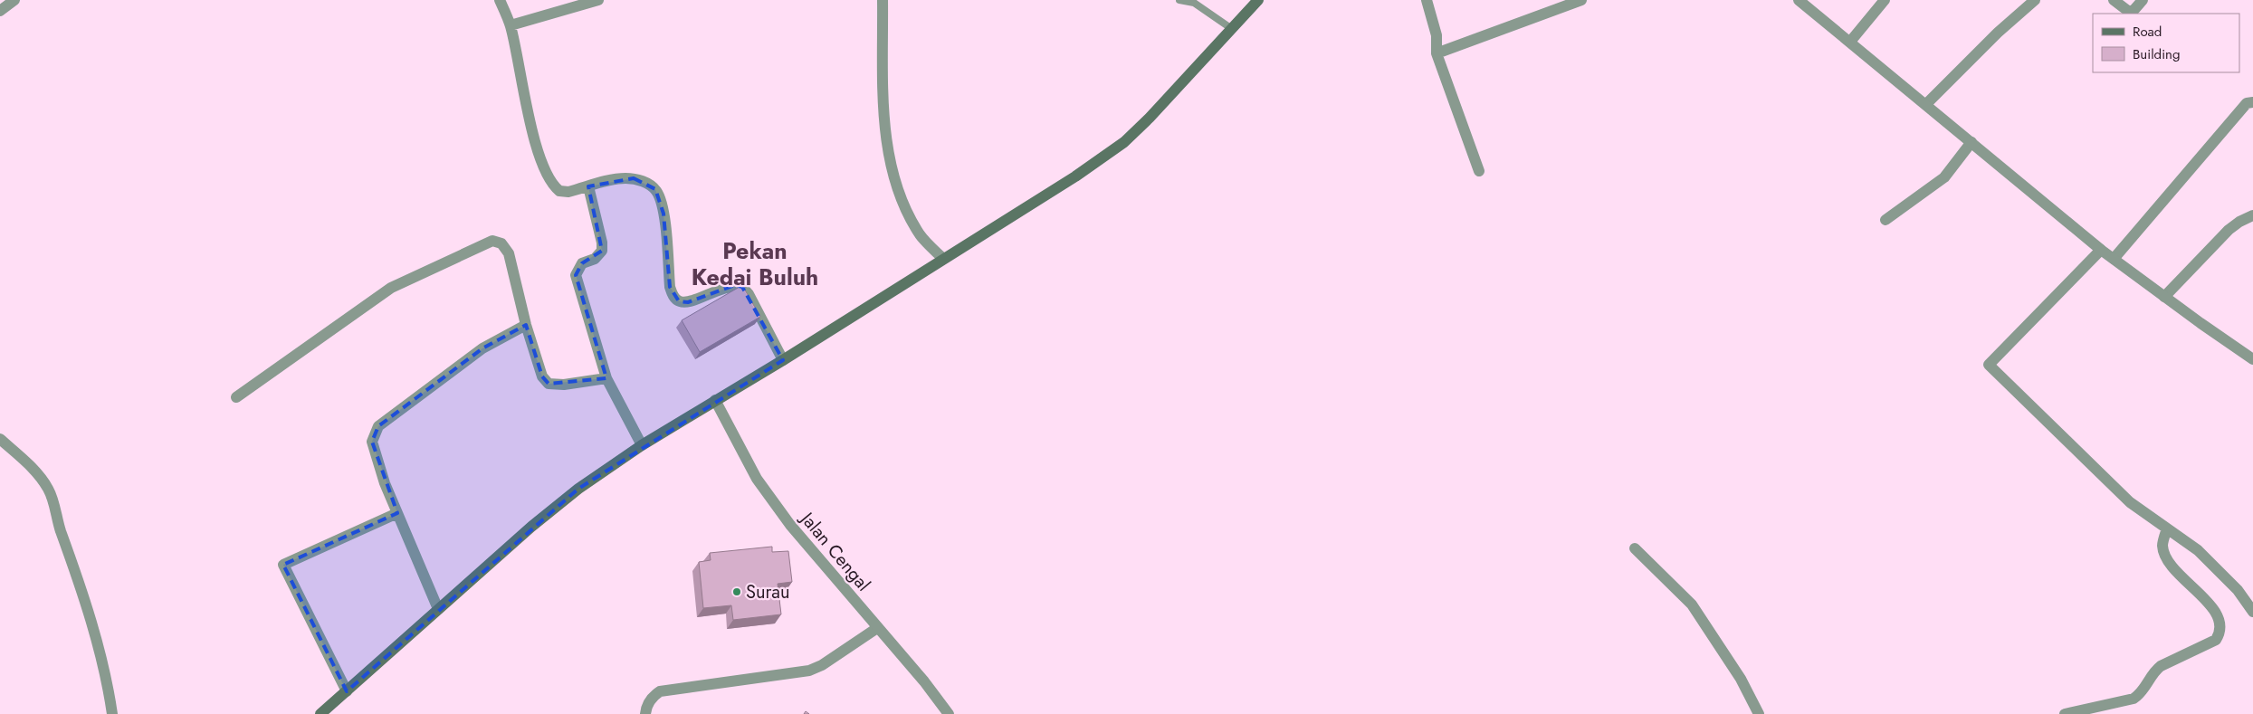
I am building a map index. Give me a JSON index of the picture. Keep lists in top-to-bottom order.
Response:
{
  "streets": {
    "street": ["Jalan Cengal"]
  },
  "districts": ["Pekan Kedai Buluh"],
  "places": ["Surau"],
  "legend": ["Road", "Building"]
}
